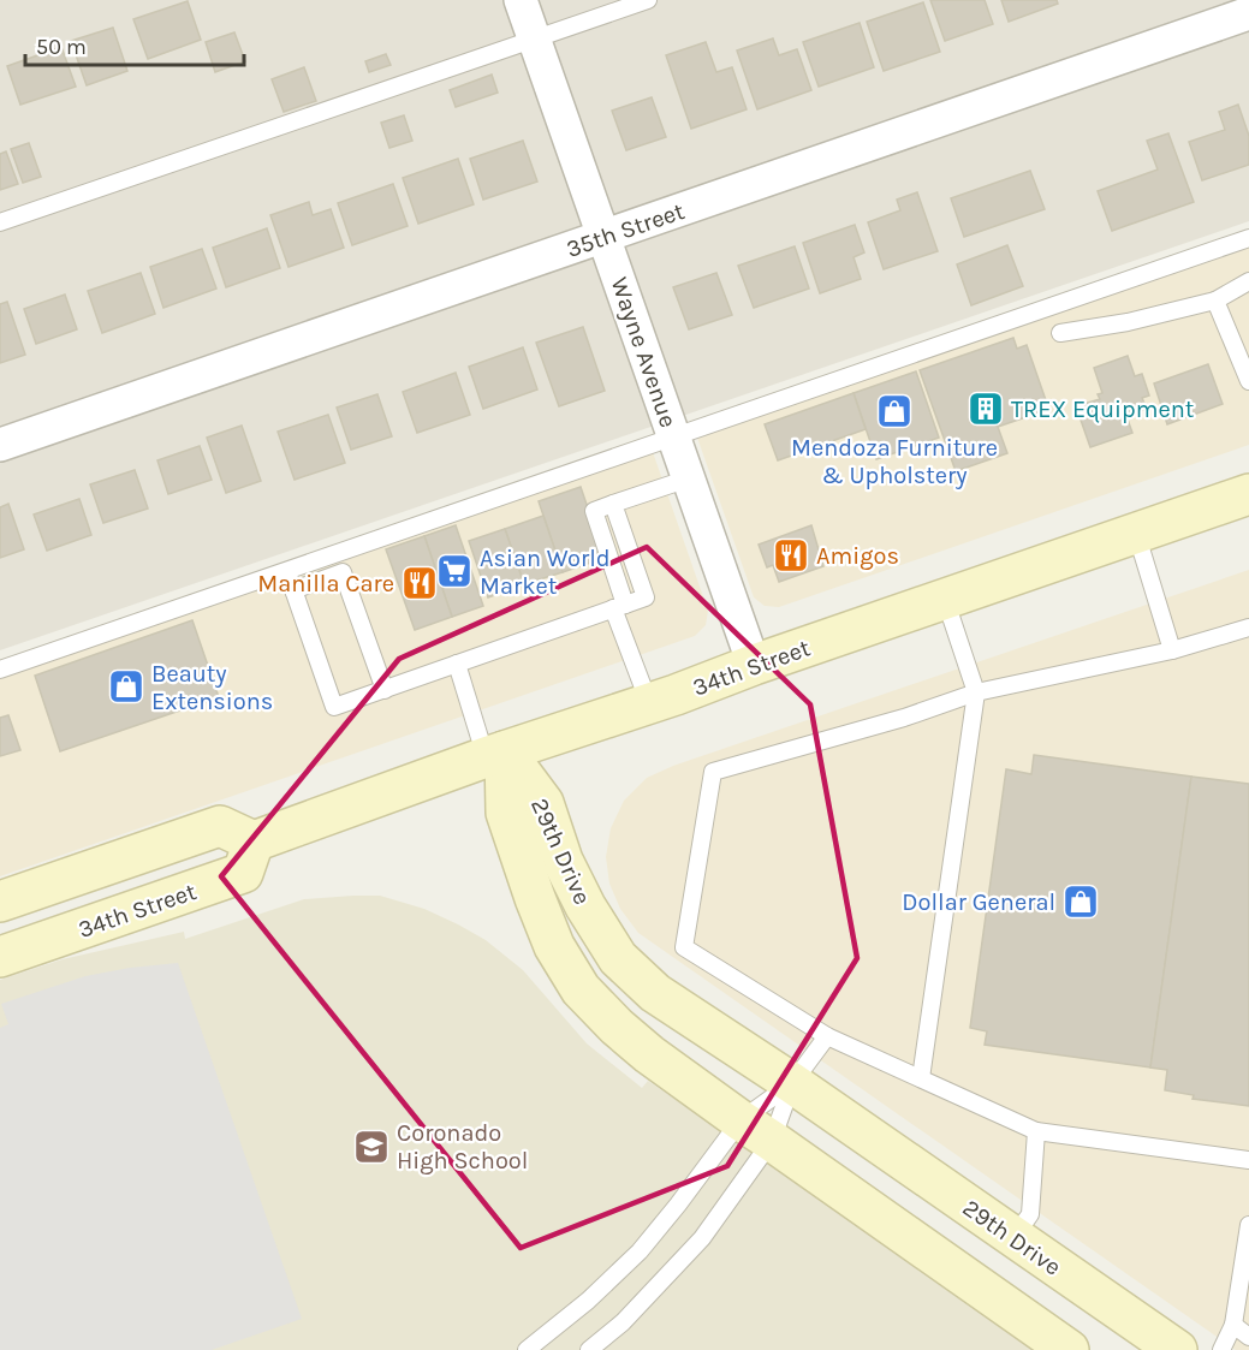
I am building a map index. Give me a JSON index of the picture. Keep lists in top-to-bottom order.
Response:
{
  "streets": {
    "street": [
      "35th Street",
      "Wayne Avenue",
      "34th Street",
      "29th Drive"
    ]
  },
  "crossings": [
    ["35th Street", "Wayne Avenue"],
    ["Wayne Avenue", "34th Street"],
    ["34th Street", "29th Drive"]
  ],
  "places": {
    "building": ["TREX Equipment"],
    "shop": ["Mendoza Furniture & Upholstery", "Beauty Extensions", "Dollar General"],
    "restaurant": ["Amigos", "Manilla Care"],
    "supermarket": ["Asian World Market"],
    "school or university": ["Coronado High School"]
  },
  "scale_bar": "50 m"
}
